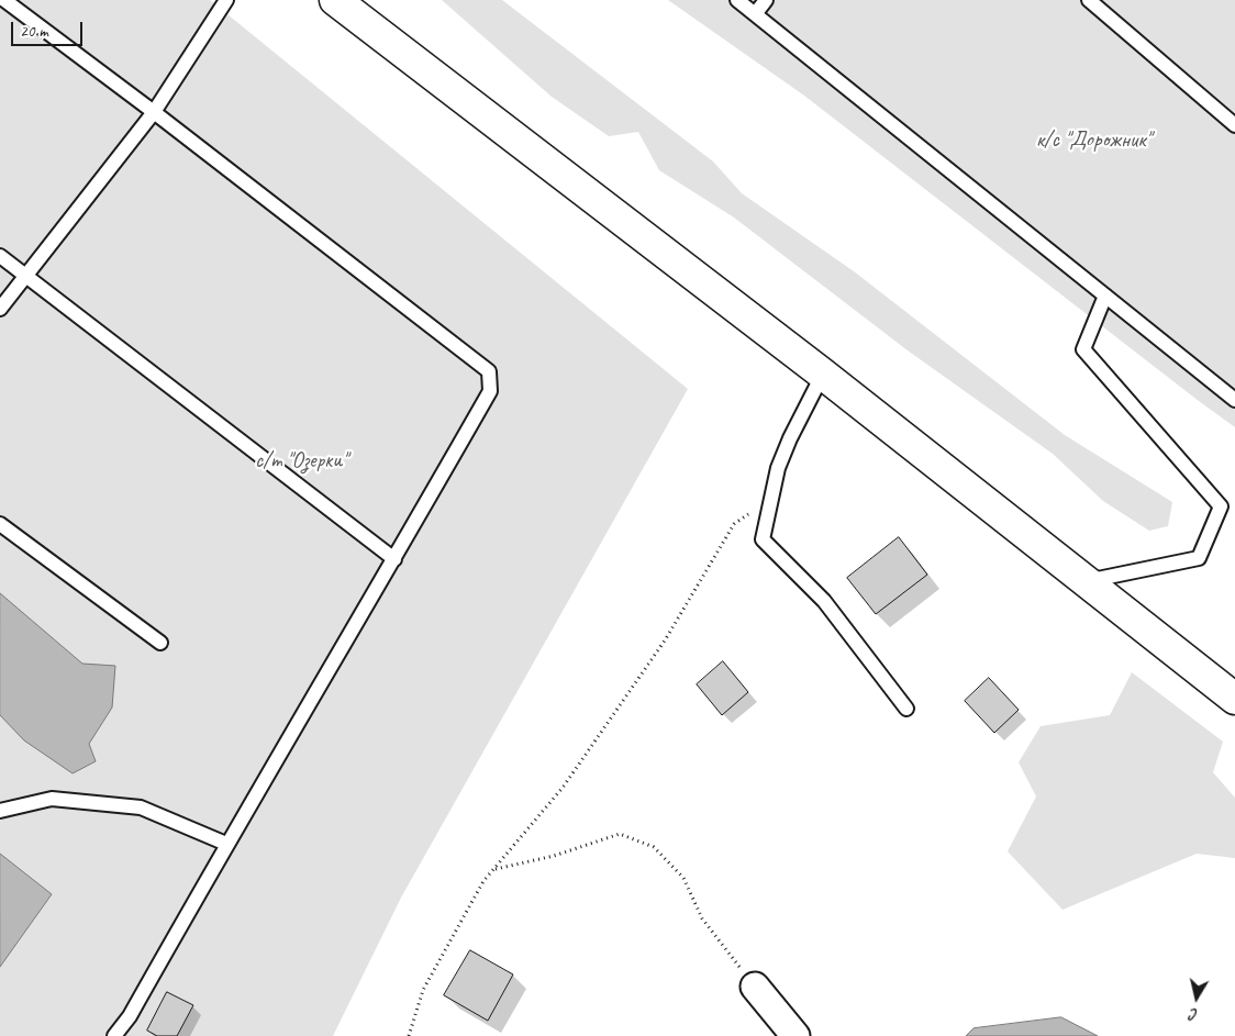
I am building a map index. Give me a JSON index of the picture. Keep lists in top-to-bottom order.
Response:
{
  "parks": ["к/с \"Дорожник\"", "с/т \"Озерки\""],
  "scale_bar": "20 m",
  "north": "bottom"
}
